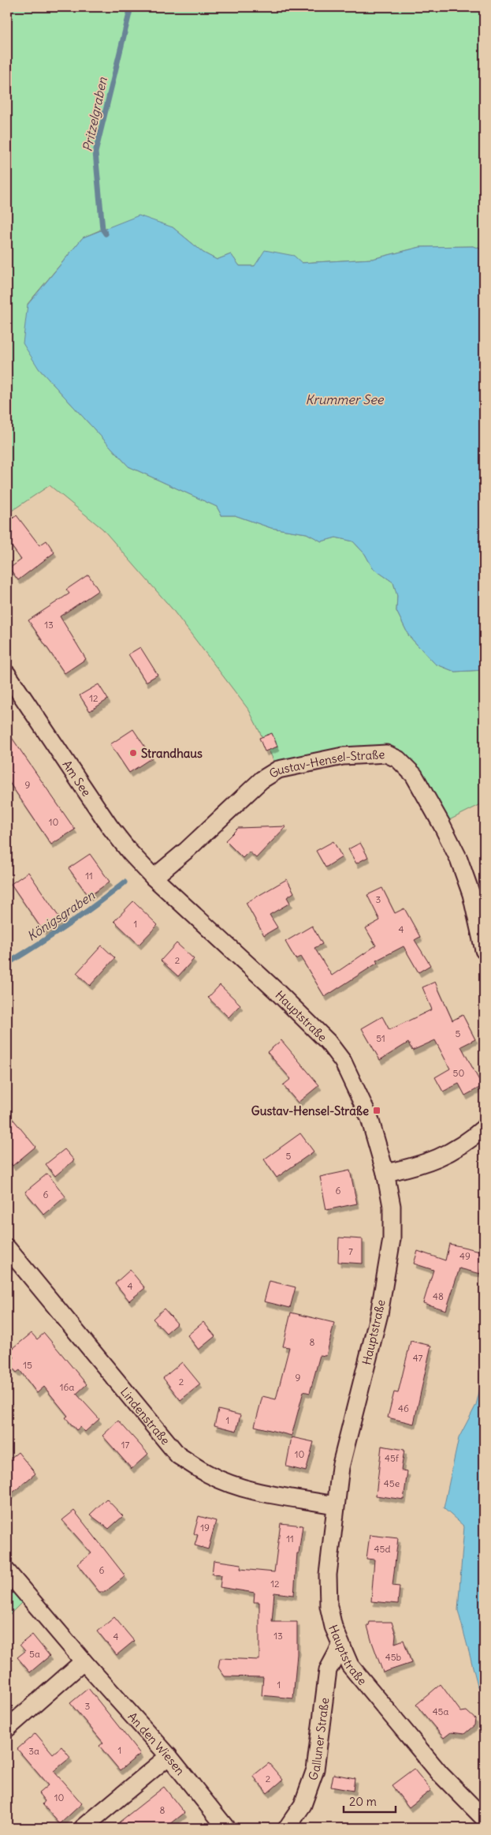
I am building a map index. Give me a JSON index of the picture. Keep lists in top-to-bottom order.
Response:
{
  "streets": {
    "street": [
      "Gustav-Hensel-Straße",
      "Am See",
      "Hauptstraße",
      "Lindenstraße",
      "Galluner Straße",
      "An den Wiesen"
    ]
  },
  "crossings": [
    ["Gustav-Hensel-Straße", "Am See"],
    ["Gustav-Hensel-Straße", "Hauptstraße"],
    ["Am See", "Hauptstraße"],
    ["Hauptstraße", "Lindenstraße"],
    ["Hauptstraße", "Galluner Straße"]
  ],
  "water": ["Pritzelgraben", "Krummer See", "Königsgraben"],
  "places": {
    "other": ["Strandhaus"],
    "transit": ["Gustav-Hensel-Straße"]
  },
  "house_numbers": [
    "13",
    "12",
    "9",
    "10",
    "11",
    "3",
    "1",
    "4",
    "2",
    "5",
    "51",
    "50",
    "5",
    "6",
    "6",
    "7",
    "49",
    "4",
    "48",
    "8",
    "47",
    "15",
    "9",
    "2",
    "16a",
    "46",
    "1",
    "17",
    "10",
    "45f",
    "45e",
    "19",
    "11",
    "45d",
    "6",
    "12",
    "13",
    "4",
    "5a",
    "45b",
    "1",
    "3",
    "45a",
    "1",
    "3a",
    "2",
    "10",
    "8"
  ],
  "scale_bar": "20 m"
}
